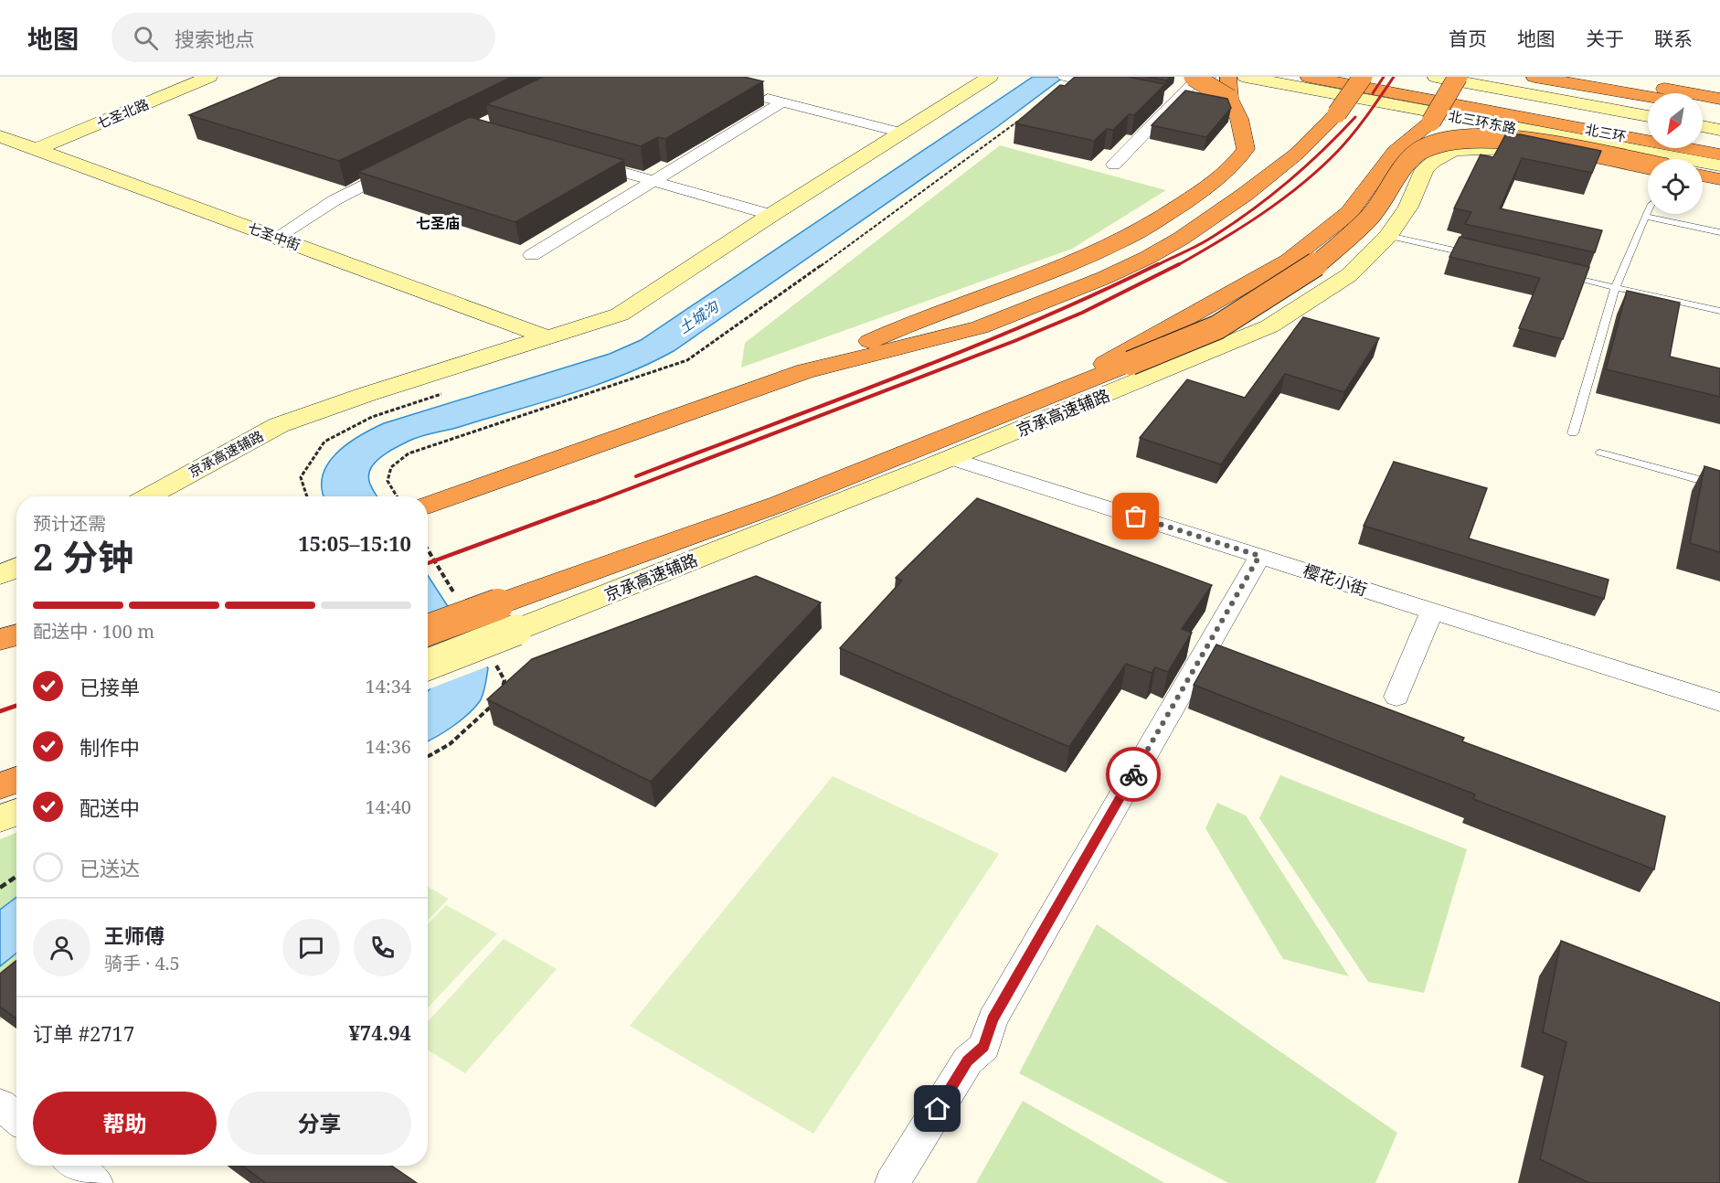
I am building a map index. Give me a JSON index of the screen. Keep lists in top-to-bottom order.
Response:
{
  "streets": {
    "highway": ["北三环东路", "北三环"],
    "street": [
      "七圣北路",
      "七圣中街",
      "京承高速辅路",
      "樱花小街"
    ]
  },
  "crossings": [
    ["七圣北路", "七圣中街"],
    ["北三环东路", "北三环"],
    ["七圣中街", "京承高速辅路"],
    ["京承高速辅路", "樱花小街"]
  ],
  "districts": ["七圣庙"],
  "water": ["土城沟"],
  "north": "bottom left",
  "page": {
    "header": "地图",
    "search": "搜索地点",
    "nav": [
      "首页",
      "地图",
      "关于",
      "联系"
    ],
    "heading": ["2 分钟", "预计还需", "15:05–15:10"],
    "panel": [
      "王师傅",
      "骑手 · 4.5",
      "订单 #2717",
      "¥74.94"
    ],
    "bar": "配送中 · 100 m",
    "list": [
      ["已接单", "14:34"],
      ["制作中", "14:36"],
      ["配送中", "14:40"],
      "已送达"
    ],
    "buttons": ["帮助", "分享"]
  }
}
